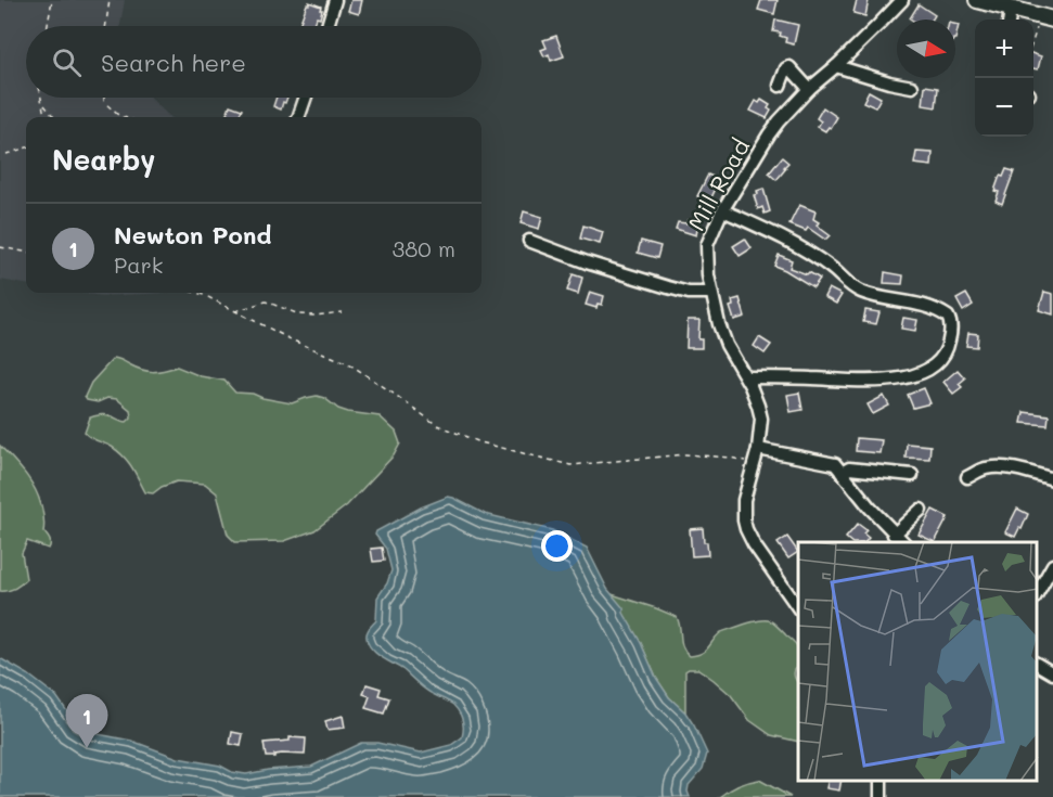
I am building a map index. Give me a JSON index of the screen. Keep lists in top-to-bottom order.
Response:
{
  "streets": {
    "street": ["Mill Road"]
  },
  "north": "right",
  "page": {
    "map_buttons": ["+", "−"],
    "search": "Search here",
    "heading": "Nearby",
    "list": [
      {
        "mark": "1",
        "name": "Newton Pond",
        "note": "Park",
        "value": "380 m"
      }
    ],
    "pins": "1"
  }
}
